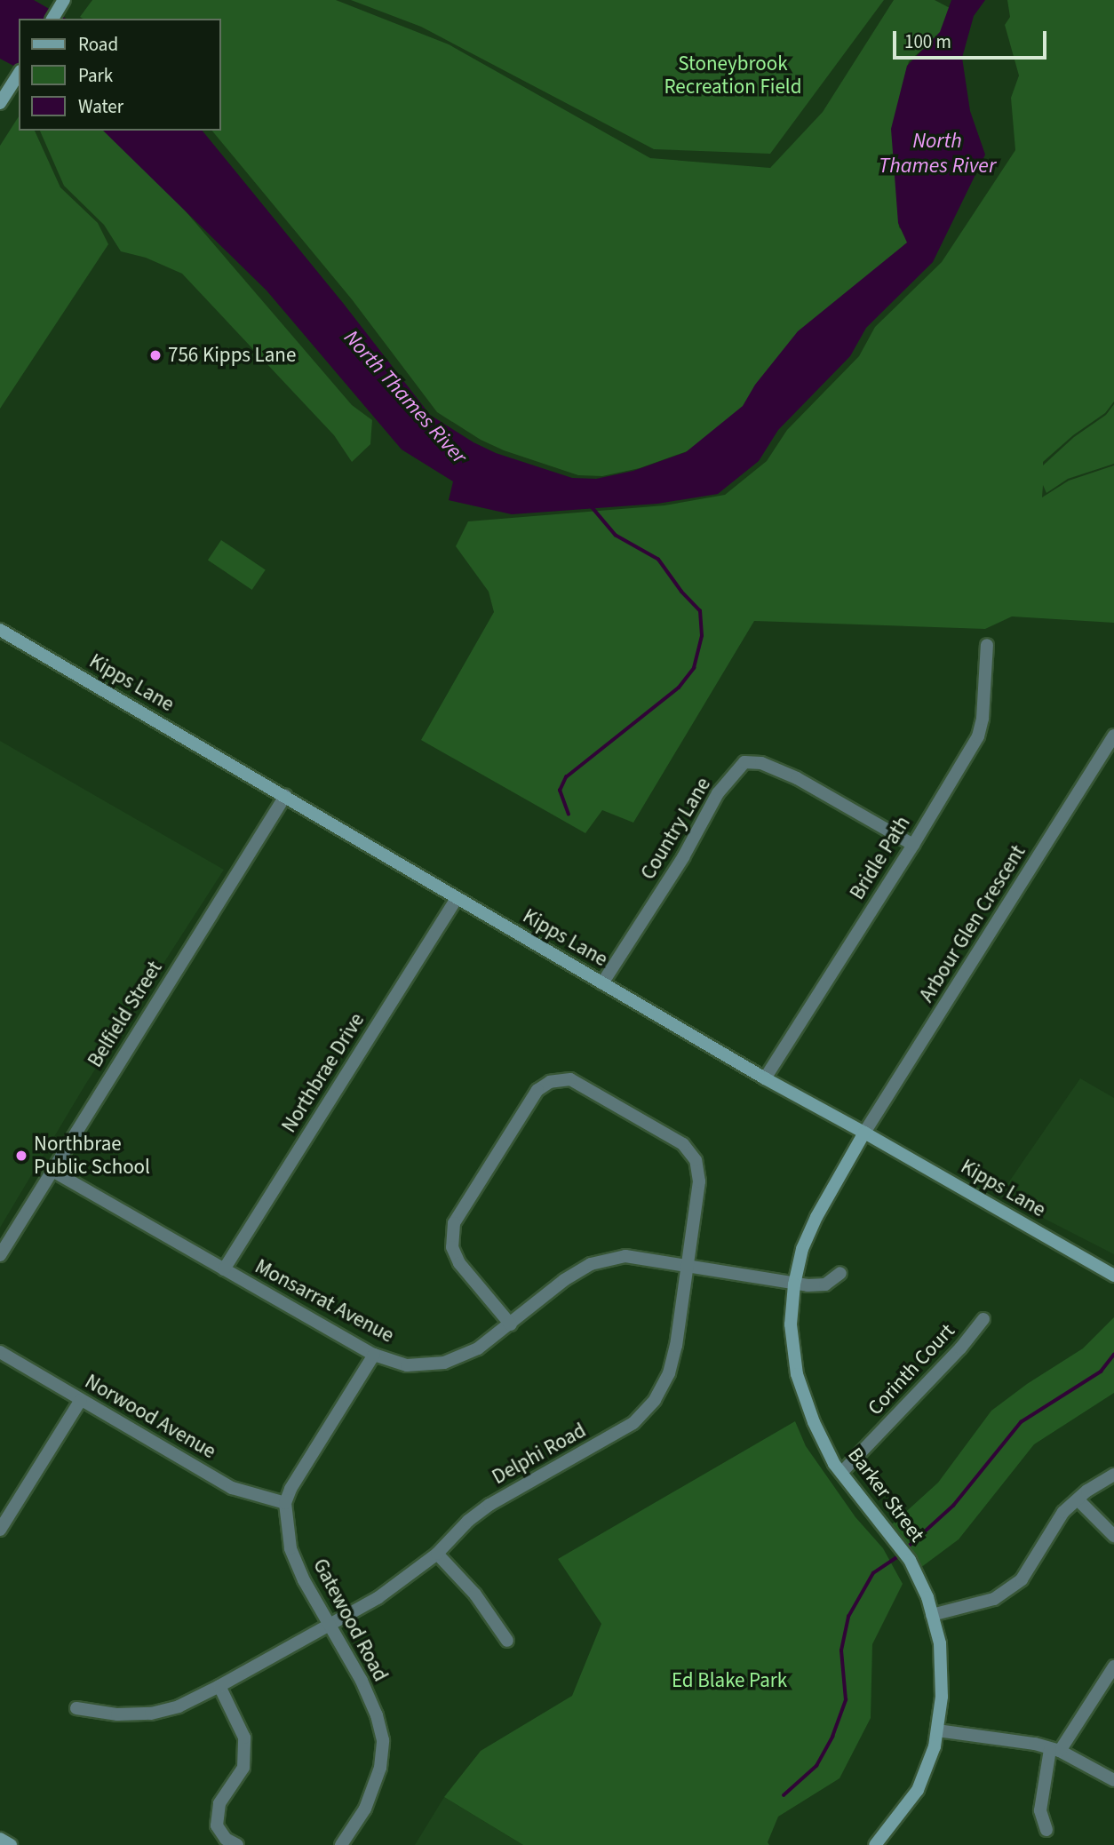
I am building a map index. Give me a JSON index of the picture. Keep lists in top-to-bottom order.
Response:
{
  "streets": {
    "street": [
      "Kipps Lane",
      "Country Lane",
      "Bridle Path",
      "Arbour Glen Crescent",
      "Belfield Street",
      "Northbrae Drive",
      "Monsarrat Avenue",
      "Corinth Court",
      "Norwood Avenue",
      "Delphi Road",
      "Barker Street",
      "Gatewood Road"
    ]
  },
  "crossings": [
    ["Kipps Lane", "Country Lane"],
    ["Kipps Lane", "Bridle Path"],
    ["Kipps Lane", "Arbour Glen Crescent"],
    ["Kipps Lane", "Belfield Street"],
    ["Kipps Lane", "Northbrae Drive"],
    ["Kipps Lane", "Barker Street"],
    ["Country Lane", "Bridle Path"],
    ["Arbour Glen Crescent", "Barker Street"],
    ["Belfield Street", "Monsarrat Avenue"],
    ["Northbrae Drive", "Monsarrat Avenue"],
    ["Monsarrat Avenue", "Delphi Road"],
    ["Monsarrat Avenue", "Barker Street"],
    ["Corinth Court", "Barker Street"],
    ["Norwood Avenue", "Gatewood Road"],
    ["Delphi Road", "Gatewood Road"]
  ],
  "water": ["North Thames River"],
  "parks": ["Stoneybrook Recreation Field", "Ed Blake Park"],
  "places": ["756 Kipps Lane", "Northbrae Public School"],
  "legend": ["Road", "Park", "Water"],
  "scale_bar": "100 m"
}
